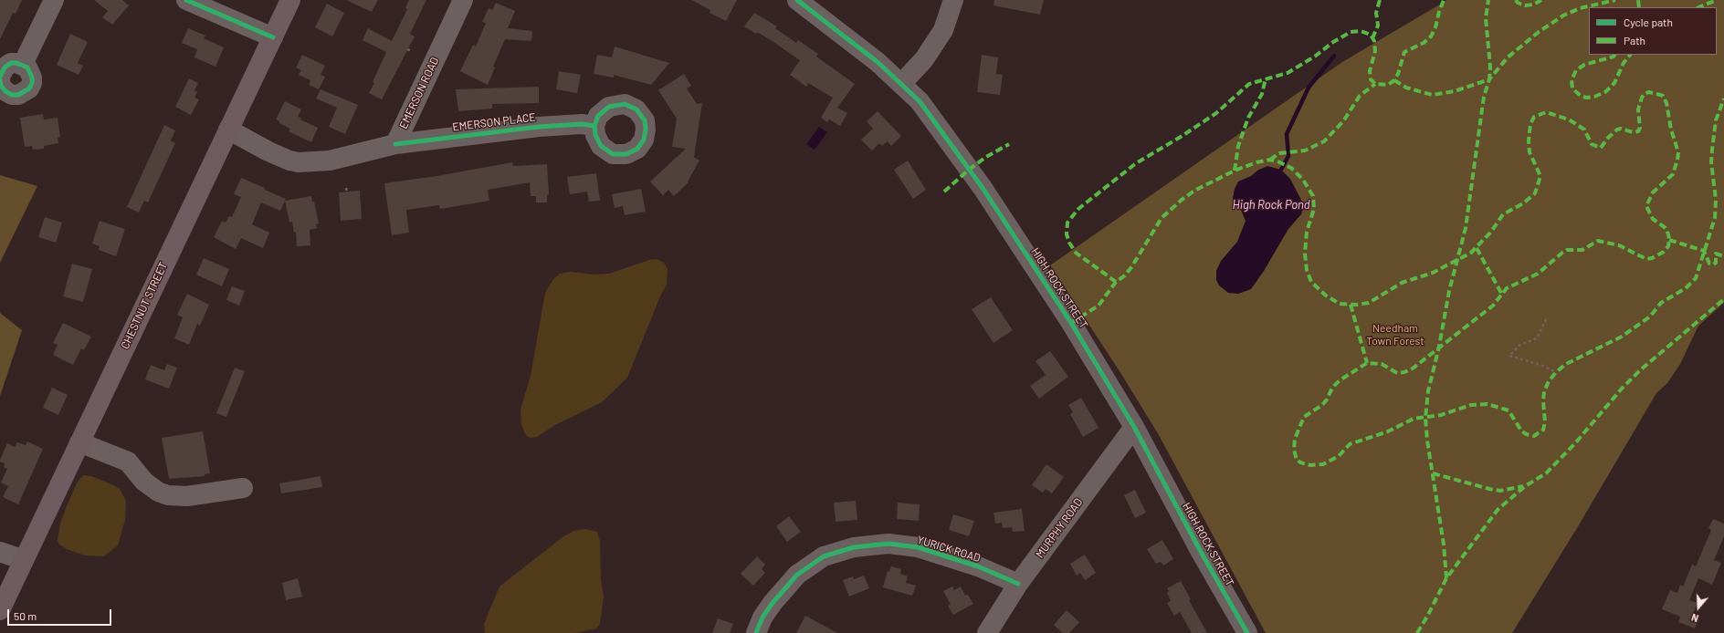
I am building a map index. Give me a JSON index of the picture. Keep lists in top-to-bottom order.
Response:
{
  "streets": {
    "main road": ["CHESTNUT STREET"],
    "street": [
      "EMERSON ROAD",
      "EMERSON PLACE",
      "HIGH ROCK STREET",
      "MURPHY ROAD",
      "YURICK ROAD"
    ]
  },
  "crossings": [
    ["EMERSON ROAD", "EMERSON PLACE"],
    ["HIGH ROCK STREET", "MURPHY ROAD"],
    ["MURPHY ROAD", "YURICK ROAD"]
  ],
  "water": ["High Rock Pond"],
  "parks": ["Needham Town Forest"],
  "legend": ["Cycle path", "Path"],
  "scale_bar": "50 m",
  "north": "bottom"
}
